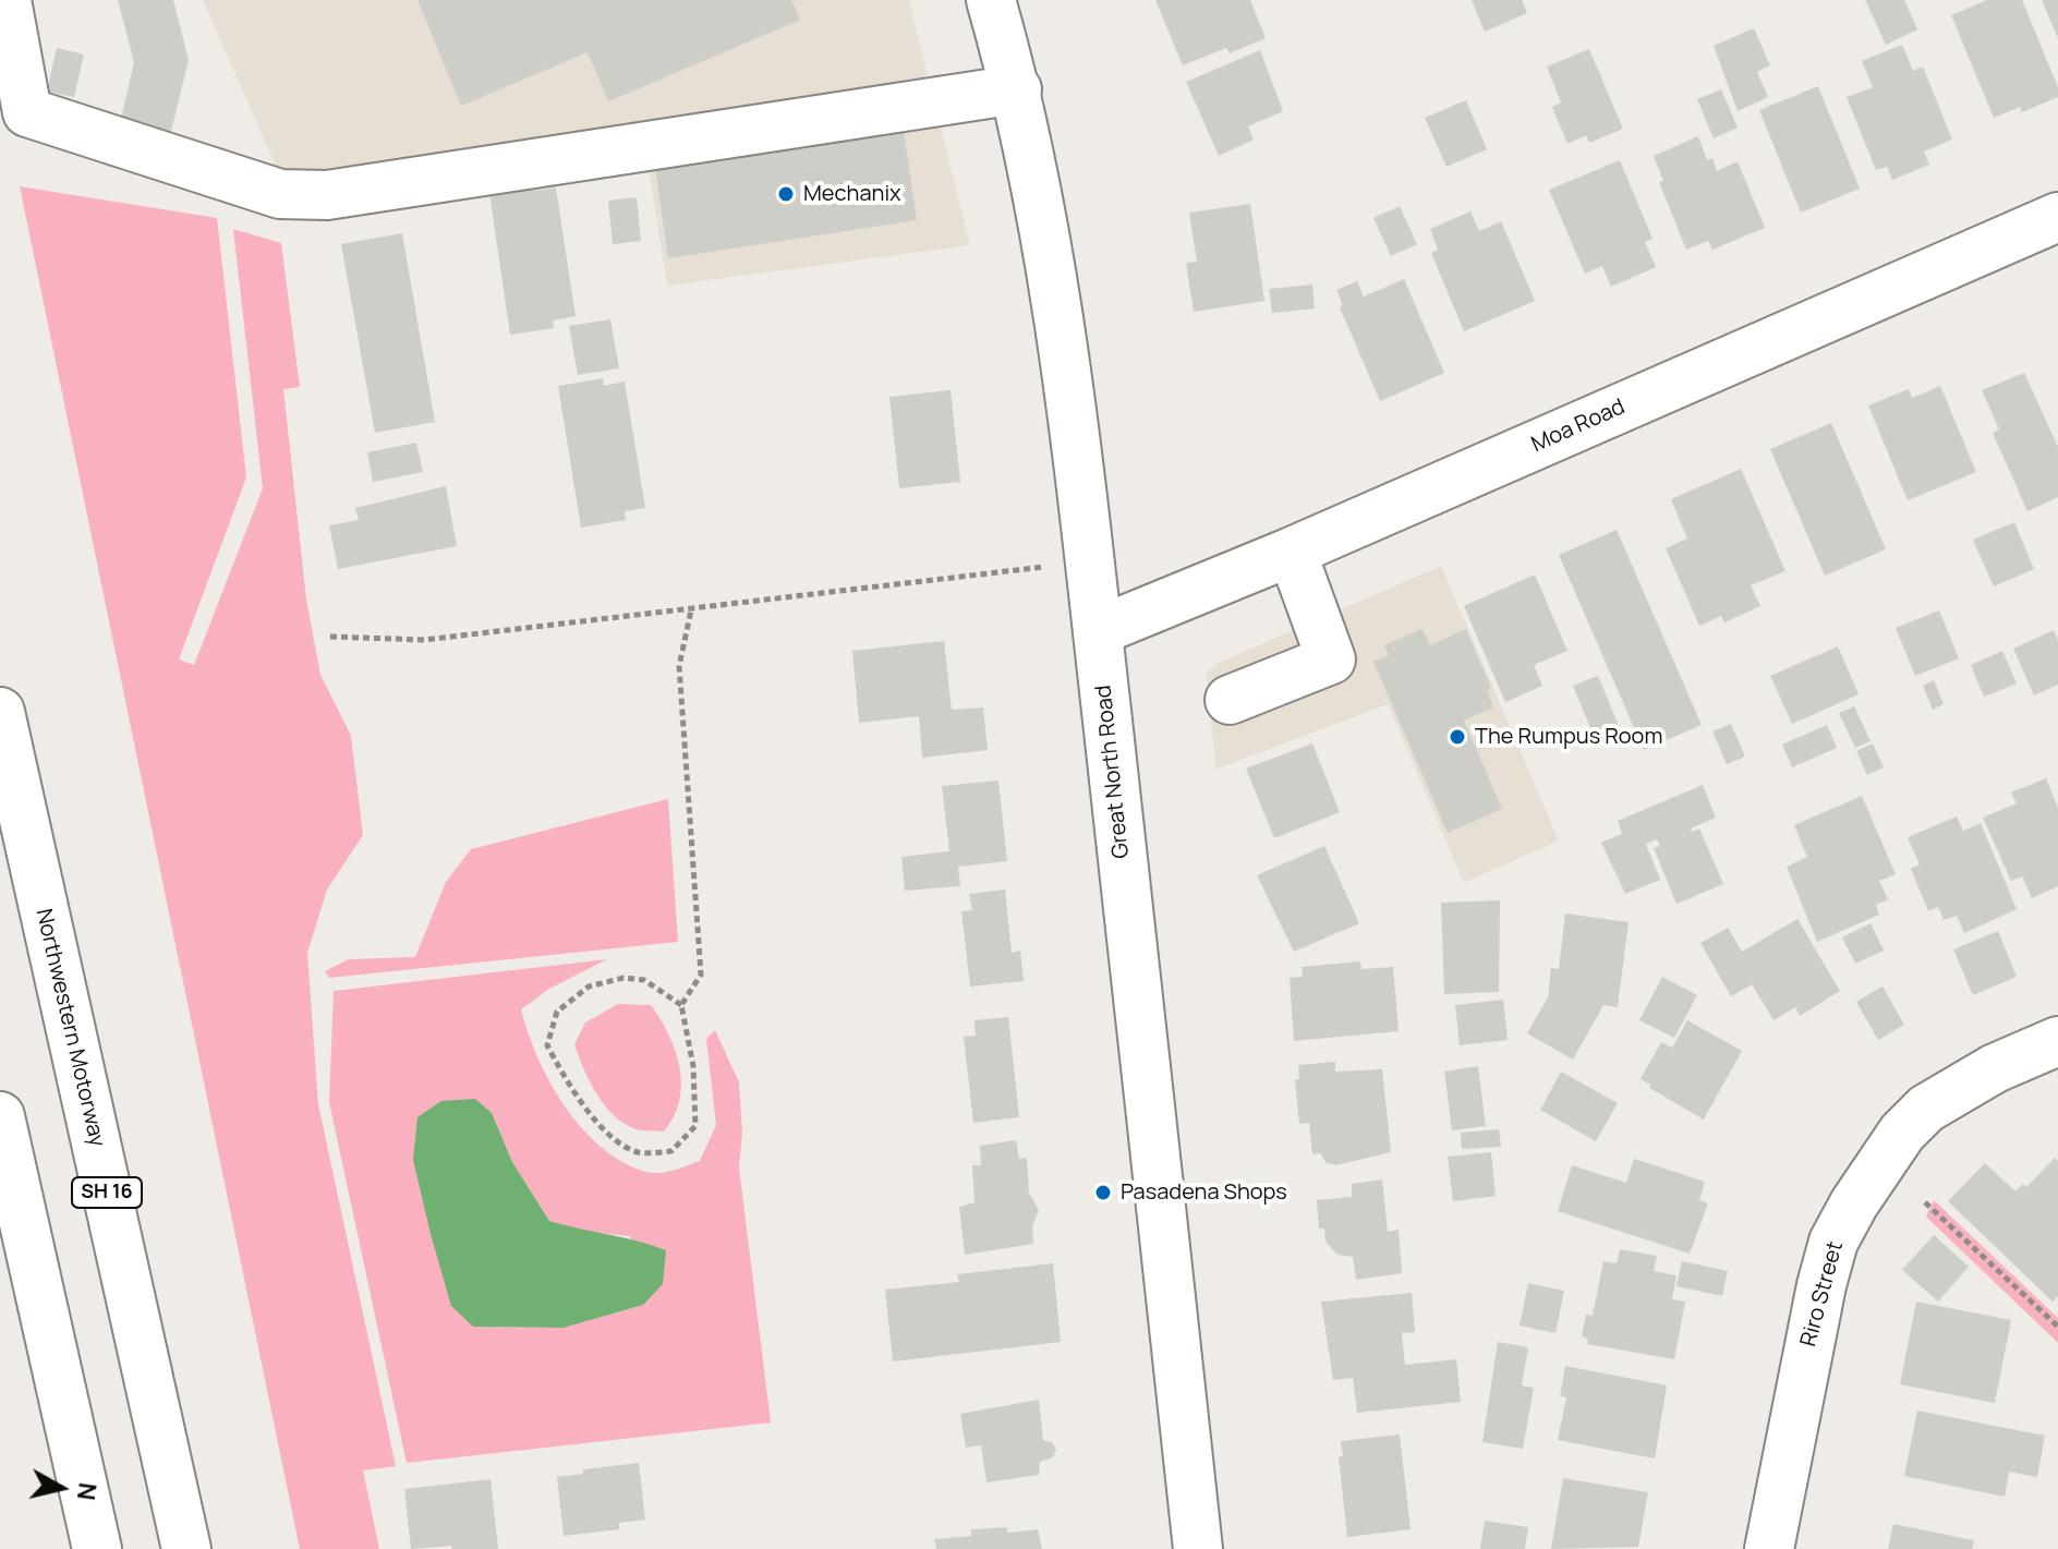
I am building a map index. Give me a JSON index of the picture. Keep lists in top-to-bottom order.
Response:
{
  "streets": {
    "main road": [
      "Moa Road",
      "Great North Road",
      "Northwestern Motorway",
      "SH 16",
      "Riro Street"
    ]
  },
  "crossings": [
    ["Moa Road", "Great North Road"]
  ],
  "places": ["Mechanix", "The Rumpus Room", "Pasadena Shops"],
  "north": "right"
}
